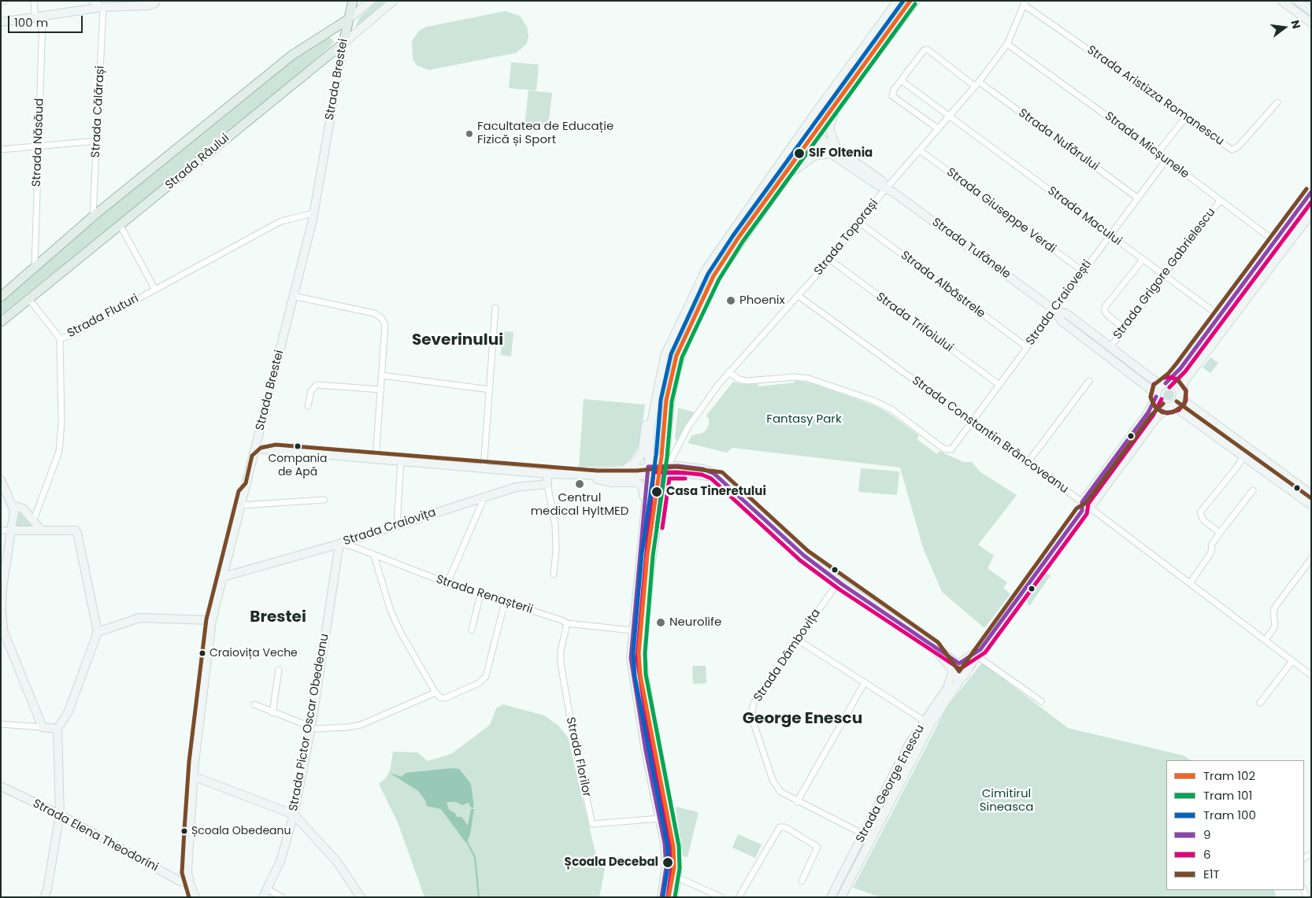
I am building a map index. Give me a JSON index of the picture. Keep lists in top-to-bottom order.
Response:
{
  "streets": {
    "main road": ["Strada Brestei", "Strada Râului"],
    "street": [
      "Strada Aristizza Romanescu",
      "Strada Călărași",
      "Strada Nufărului",
      "Strada Năsăud",
      "Strada Micșunele",
      "Strada Giuseppe Verdi",
      "Strada Macului",
      "Strada Toporași",
      "Strada Tufănele",
      "Strada Grigore Gabrielescu",
      "Strada Albăstrele",
      "Strada Craiovești",
      "Strada Fluturi",
      "Strada Trifoiului",
      "Strada Constantin Brâncoveanu",
      "Strada Craiovița",
      "Strada Renașterii",
      "Strada Dâmbovița",
      "Strada Pictor Oscar Obedeanu",
      "Strada Florilor",
      "Strada George Enescu",
      "Strada Elena Theodorini"
    ]
  },
  "crossings": [
    ["Strada Brestei", "Strada Râului"],
    ["Strada Brestei", "Strada Fluturi"],
    ["Strada Brestei", "Strada Craiovița"],
    ["Strada Brestei", "Strada Elena Theodorini"],
    ["Strada Aristizza Romanescu", "Strada Toporași"],
    ["Strada Călărași", "Strada Râului"],
    ["Strada Nufărului", "Strada Macului"],
    ["Strada Nufărului", "Strada Toporași"],
    ["Strada Nufărului", "Strada Craiovești"],
    ["Strada Năsăud", "Strada Râului"],
    ["Strada Micșunele", "Strada Toporași"],
    ["Strada Micșunele", "Strada Grigore Gabrielescu"],
    ["Strada Micșunele", "Strada Craiovești"],
    ["Strada Giuseppe Verdi", "Strada Toporași"],
    ["Strada Giuseppe Verdi", "Strada Craiovești"],
    ["Strada Macului", "Strada Toporași"],
    ["Strada Macului", "Strada Grigore Gabrielescu"],
    ["Strada Macului", "Strada Craiovești"],
    ["Strada Toporași", "Strada Tufănele"],
    ["Strada Toporași", "Strada Albăstrele"],
    ["Strada Toporași", "Strada Craiovești"],
    ["Strada Toporași", "Strada Trifoiului"],
    ["Strada Toporași", "Strada Constantin Brâncoveanu"],
    ["Strada Tufănele", "Strada Craiovești"],
    ["Strada Albăstrele", "Strada Craiovești"],
    ["Strada Craiovești", "Strada Trifoiului"],
    ["Strada Craiovești", "Strada Constantin Brâncoveanu"],
    ["Strada Constantin Brâncoveanu", "Strada George Enescu"],
    ["Strada Craiovița", "Strada Renașterii"],
    ["Strada Craiovița", "Strada Pictor Oscar Obedeanu"],
    ["Strada Renașterii", "Strada Pictor Oscar Obedeanu"],
    ["Strada Renașterii", "Strada Florilor"],
    ["Strada Dâmbovița", "Strada George Enescu"]
  ],
  "districts": ["Severinului", "Brestei", "George Enescu"],
  "parks": ["Fantasy Park", "Cimitirul Sineasca"],
  "places": [
    "Facultatea de Educație Fizică și Sport",
    "SIF Oltenia",
    "Phoenix",
    "Compania de Apă",
    "Centrul medical HyltMED",
    "Casa Tineretului",
    "Neurolife",
    "Craiovița Veche",
    "Școala Obedeanu",
    "Școala Decebal"
  ],
  "lines": [
    "tram line 102",
    "tram line 100",
    "tram line 101",
    "transit line E1T",
    "transit line 9",
    "transit line 6"
  ],
  "legend": [
    "Tram 102",
    "Tram 101",
    "Tram 100",
    "9",
    "6",
    "E1T"
  ],
  "scale_bar": "100 m",
  "north": "right"
}
